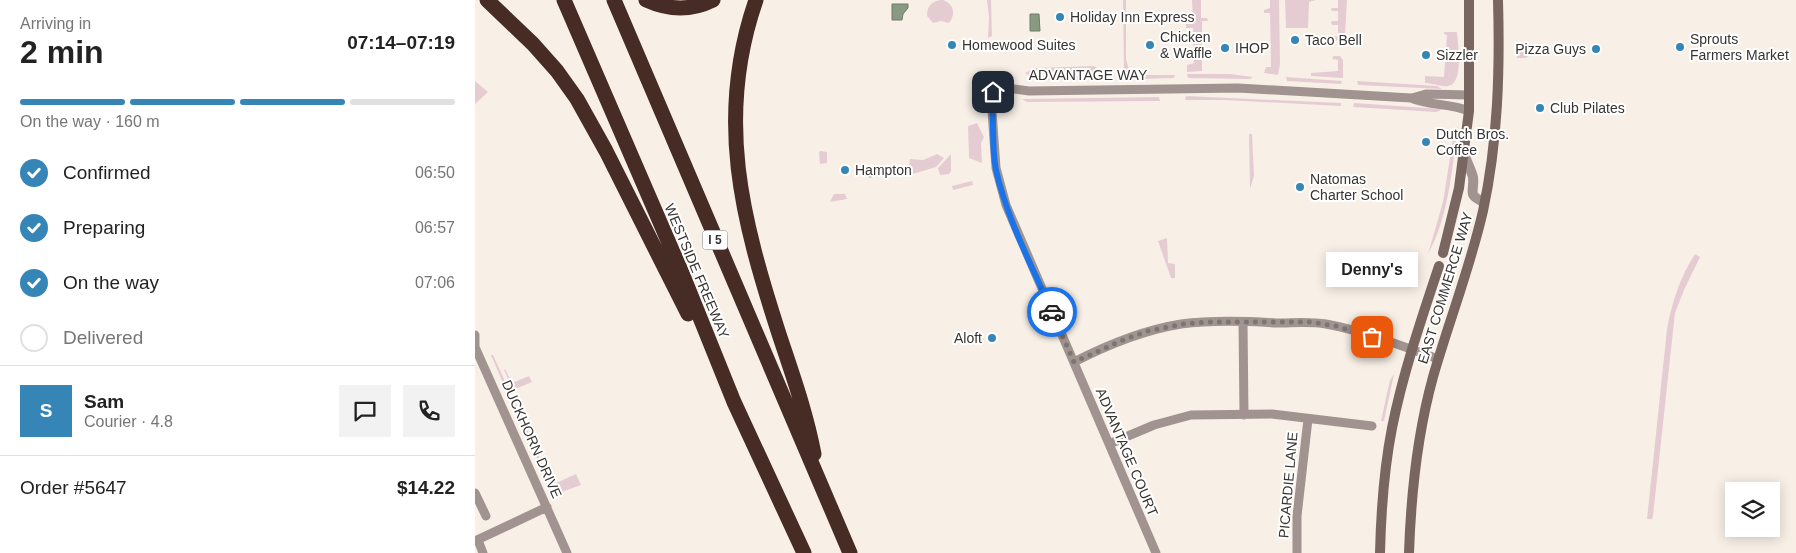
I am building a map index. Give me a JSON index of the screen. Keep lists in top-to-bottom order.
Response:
{
  "streets": {
    "highway": ["I 5", "WESTSIDE FREEWAY"],
    "main road": ["EAST COMMERCE WAY"],
    "street": [
      "ADVANTAGE WAY",
      "DUCKHORN DRIVE",
      "ADVANTAGE COURT",
      "PICARDIE LANE"
    ]
  },
  "crossings": [
    ["ADVANTAGE WAY", "EAST COMMERCE WAY"],
    ["ADVANTAGE WAY", "ADVANTAGE COURT"]
  ],
  "places": [
    "Holiday Inn Express",
    "Taco Bell",
    "Homewood Suites",
    "Chicken & Waffle",
    "Sprouts Farmers Market",
    "IHOP",
    "Pizza Guys",
    "Sizzler",
    "Club Pilates",
    "Dutch Bros. Coffee",
    "Hampton",
    "Natomas Charter School",
    "Denny's",
    "Aloft"
  ],
  "page": {
    "heading": ["2 min", "Arriving in", "07:14–07:19"],
    "panel": [
      "Sam",
      "Courier · 4.8",
      "Order #5647",
      "$14.22"
    ],
    "bar": "On the way · 160 m",
    "list": [
      ["Confirmed", "06:50"],
      ["Preparing", "06:57"],
      ["On the way", "07:06"],
      "Delivered"
    ],
    "bubble": "Denny's",
    "round": "S"
  }
}
